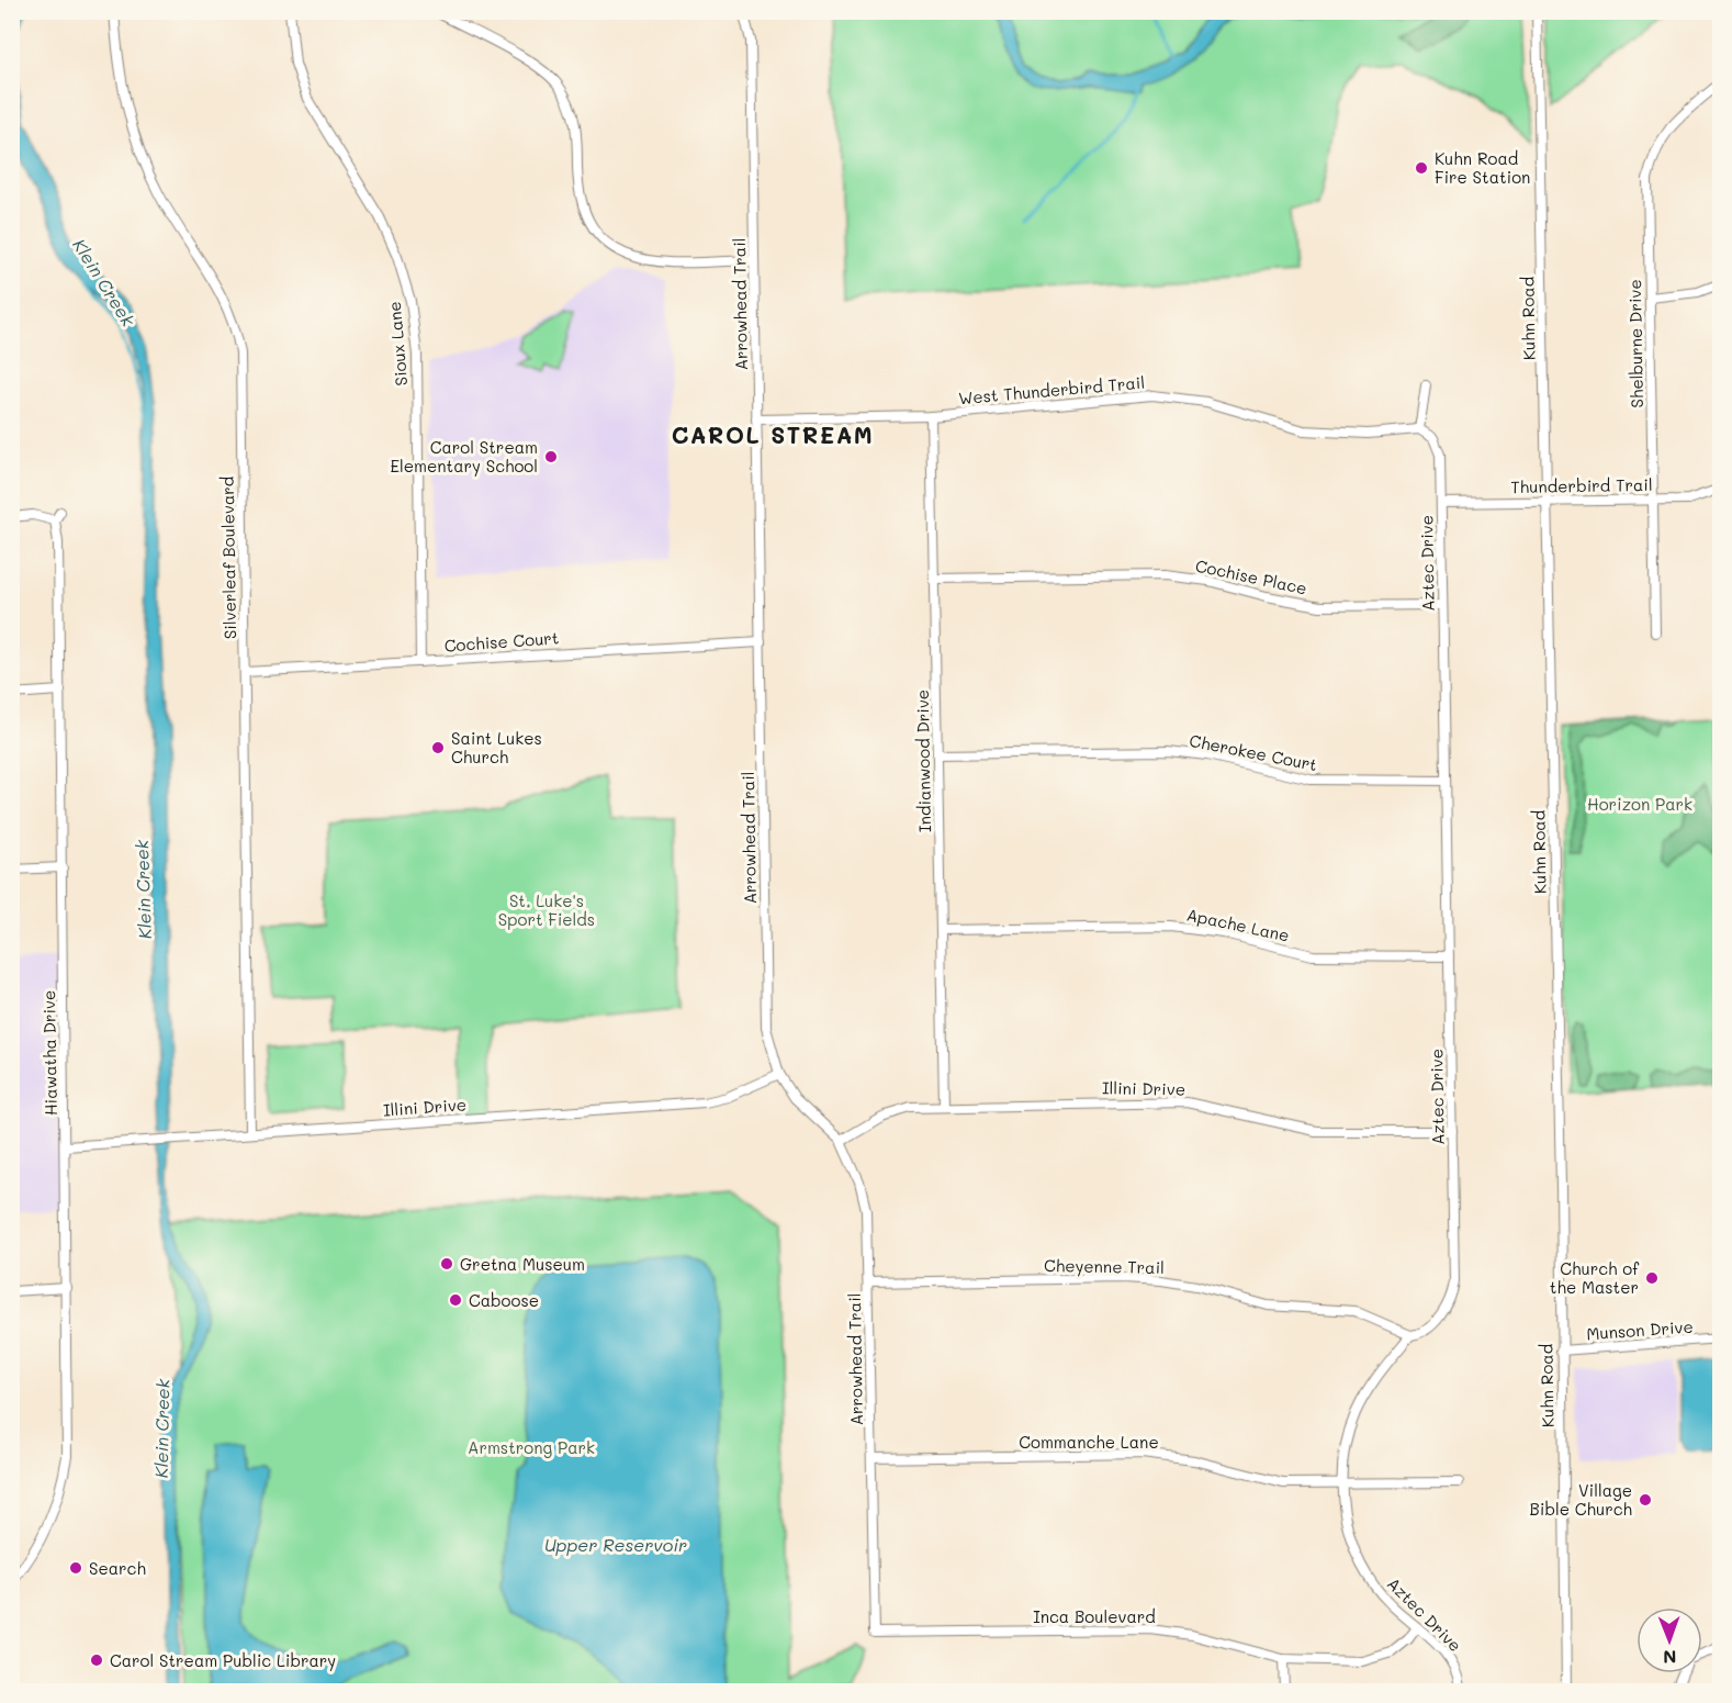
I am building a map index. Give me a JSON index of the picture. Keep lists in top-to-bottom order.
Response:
{
  "streets": {
    "street": [
      "Arrowhead Trail",
      "Kuhn Road",
      "Sioux Lane",
      "Shelburne Drive",
      "West Thunderbird Trail",
      "Thunderbird Trail",
      "Silverleaf Boulevard",
      "Aztec Drive",
      "Cochise Place",
      "Cochise Court",
      "Cherokee Court",
      "Indianwood Drive",
      "Apache Lane",
      "Hiawatha Drive",
      "Illini Drive",
      "Cheyenne Trail",
      "Munson Drive",
      "Commanche Lane",
      "Inca Boulevard"
    ]
  },
  "crossings": [
    ["Arrowhead Trail", "West Thunderbird Trail"],
    ["Arrowhead Trail", "Cochise Court"],
    ["Arrowhead Trail", "Illini Drive"],
    ["Arrowhead Trail", "Cheyenne Trail"],
    ["Arrowhead Trail", "Commanche Lane"],
    ["Arrowhead Trail", "Inca Boulevard"],
    ["Kuhn Road", "Thunderbird Trail"],
    ["Kuhn Road", "Munson Drive"],
    ["Sioux Lane", "Cochise Court"],
    ["Shelburne Drive", "Thunderbird Trail"],
    ["West Thunderbird Trail", "Aztec Drive"],
    ["West Thunderbird Trail", "Indianwood Drive"],
    ["Thunderbird Trail", "Aztec Drive"],
    ["Silverleaf Boulevard", "Cochise Court"],
    ["Silverleaf Boulevard", "Illini Drive"],
    ["Aztec Drive", "Cochise Place"],
    ["Aztec Drive", "Cherokee Court"],
    ["Aztec Drive", "Apache Lane"],
    ["Aztec Drive", "Illini Drive"],
    ["Aztec Drive", "Cheyenne Trail"],
    ["Aztec Drive", "Commanche Lane"],
    ["Aztec Drive", "Inca Boulevard"],
    ["Cochise Place", "Indianwood Drive"],
    ["Cherokee Court", "Indianwood Drive"],
    ["Indianwood Drive", "Apache Lane"],
    ["Indianwood Drive", "Illini Drive"],
    ["Hiawatha Drive", "Illini Drive"]
  ],
  "districts": ["CAROL STREAM"],
  "water": ["Klein Creek", "Upper Reservoir"],
  "parks": ["Horizon Park", "St. Luke's Sport Fields", "Armstrong Park"],
  "places": [
    "Kuhn Road Fire Station",
    "Carol Stream Elementary School",
    "Saint Lukes Church",
    "Gretna Museum",
    "Church of the Master",
    "Caboose",
    "Village Bible Church",
    "Search",
    "Carol Stream Public Library"
  ],
  "north": "bottom"
}
